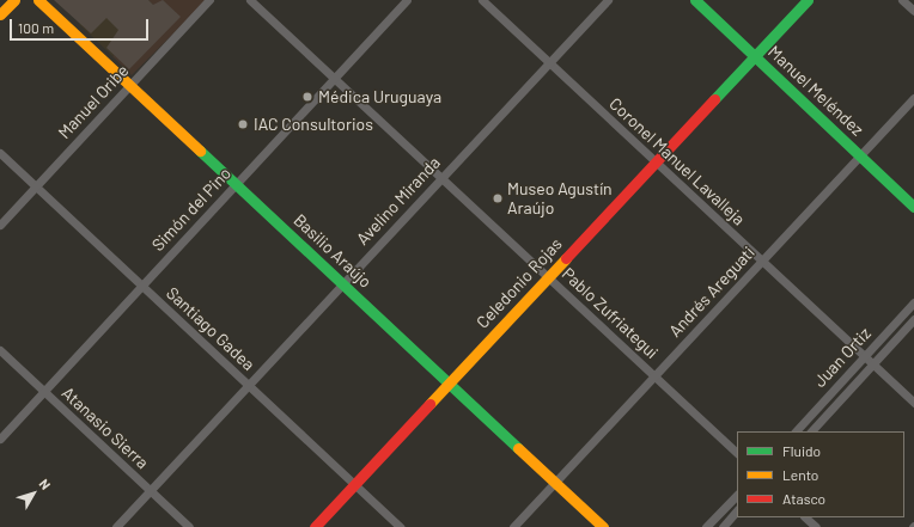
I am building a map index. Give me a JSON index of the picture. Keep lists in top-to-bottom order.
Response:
{
  "streets": {
    "street": [
      "Manuel Meléndez",
      "Manuel Oribe",
      "Coronel Manuel Lavalleja",
      "Avelino Miranda",
      "Simón del Pino",
      "Basilio Araújo",
      "Celedonio Rojas",
      "Andrés Areguati",
      "Pablo Zufriategui",
      "Santiago Gadea",
      "Juan Ortiz",
      "Atanasio Sierra"
    ]
  },
  "crossings": [
    ["Manuel Meléndez", "Celedonio Rojas"],
    ["Manuel Meléndez", "Andrés Areguati"],
    ["Manuel Oribe", "Basilio Araújo"],
    ["Manuel Oribe", "Santiago Gadea"],
    ["Coronel Manuel Lavalleja", "Avelino Miranda"],
    ["Coronel Manuel Lavalleja", "Celedonio Rojas"],
    ["Coronel Manuel Lavalleja", "Andrés Areguati"],
    ["Coronel Manuel Lavalleja", "Juan Ortiz"],
    ["Avelino Miranda", "Basilio Araújo"],
    ["Avelino Miranda", "Pablo Zufriategui"],
    ["Avelino Miranda", "Santiago Gadea"],
    ["Avelino Miranda", "Atanasio Sierra"],
    ["Simón del Pino", "Basilio Araújo"],
    ["Simón del Pino", "Pablo Zufriategui"],
    ["Simón del Pino", "Santiago Gadea"],
    ["Simón del Pino", "Atanasio Sierra"],
    ["Basilio Araújo", "Celedonio Rojas"],
    ["Basilio Araújo", "Andrés Areguati"],
    ["Celedonio Rojas", "Pablo Zufriategui"],
    ["Celedonio Rojas", "Santiago Gadea"],
    ["Andrés Areguati", "Pablo Zufriategui"]
  ],
  "places": ["Médica Uruguaya", "IAC Consultorios", "Museo Agustín Araújo"],
  "legend": ["Fluido", "Lento", "Atasco"],
  "scale_bar": "100 m",
  "north": "top right"
}
